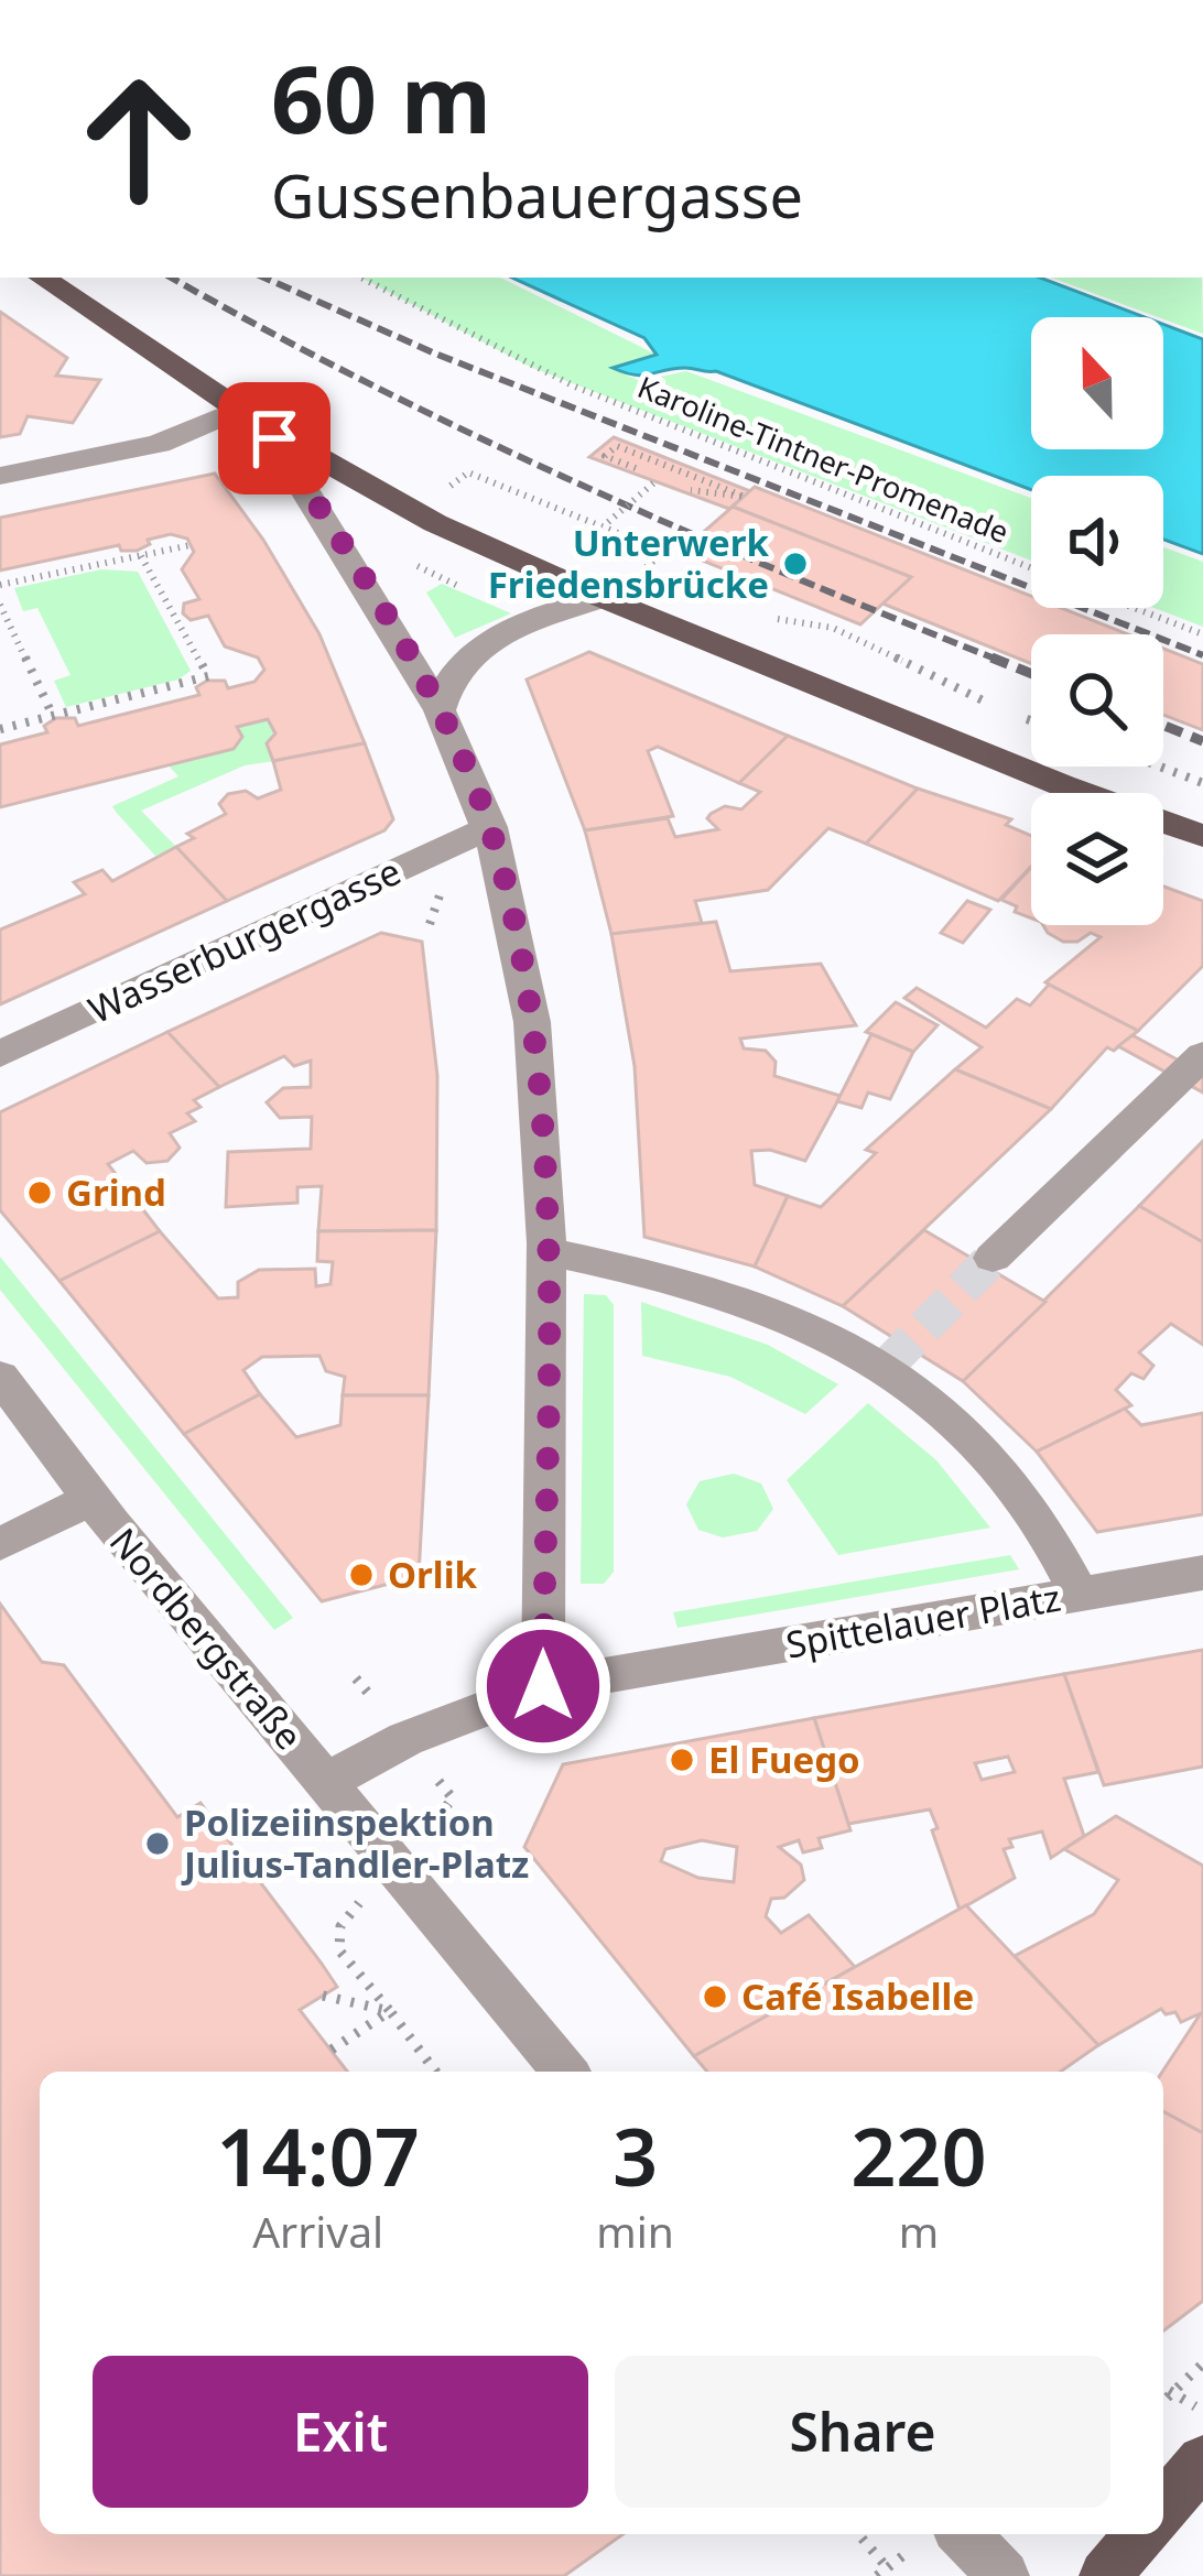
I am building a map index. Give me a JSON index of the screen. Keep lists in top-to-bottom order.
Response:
{
  "streets": {
    "street": ["Wasserburgergasse", "Spittelauer Platz", "Nordbergstraße"],
    "path": ["Karoline-Tintner-Promenade"]
  },
  "crossings": [
    ["Spittelauer Platz", "Nordbergstraße"]
  ],
  "places": [
    "Unterwerk Friedensbrücke",
    "Grind",
    "Orlik",
    "El Fuego",
    "Polizeiinspektion Julius-Tandler-Platz",
    "Café Isabelle"
  ],
  "north": "top",
  "page": {
    "turn": ["60 m", "Gussenbauergasse"],
    "eta": [
      "14:07",
      "Arrival",
      "3",
      "min",
      "220",
      "m"
    ],
    "buttons": ["Exit", "Share"]
  }
}
